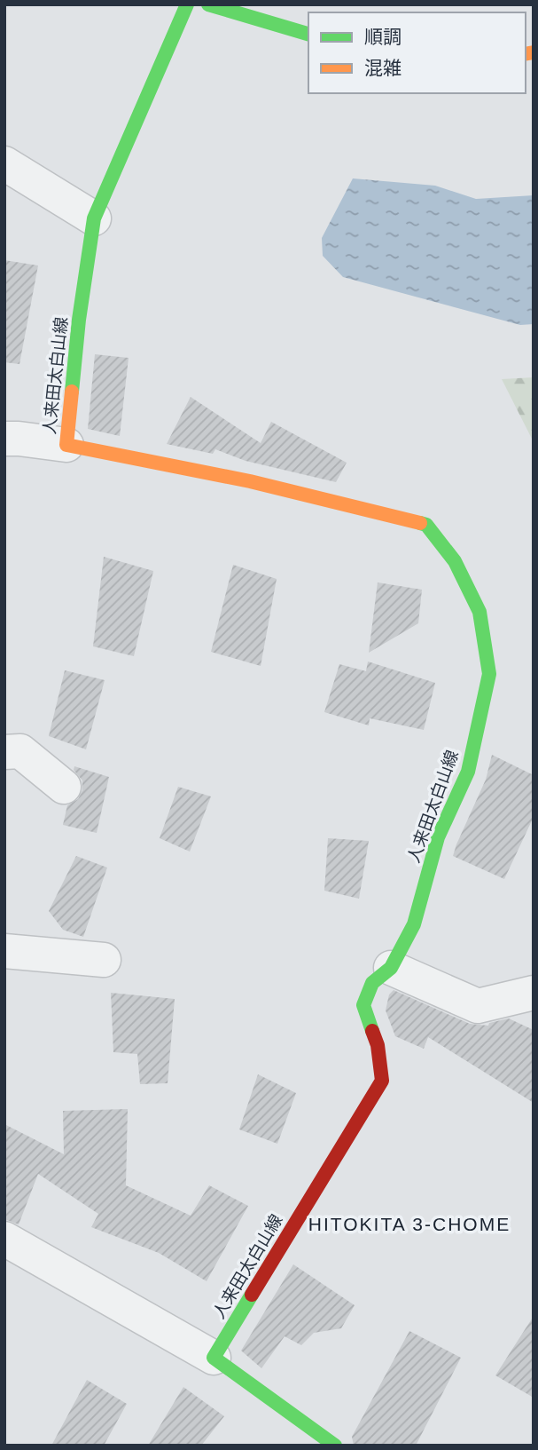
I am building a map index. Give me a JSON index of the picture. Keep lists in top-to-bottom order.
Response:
{
  "streets": {
    "street": ["人来田太白山線"]
  },
  "districts": ["HITOKITA 3-CHOME"],
  "legend": ["順調", "混雑"]
}
